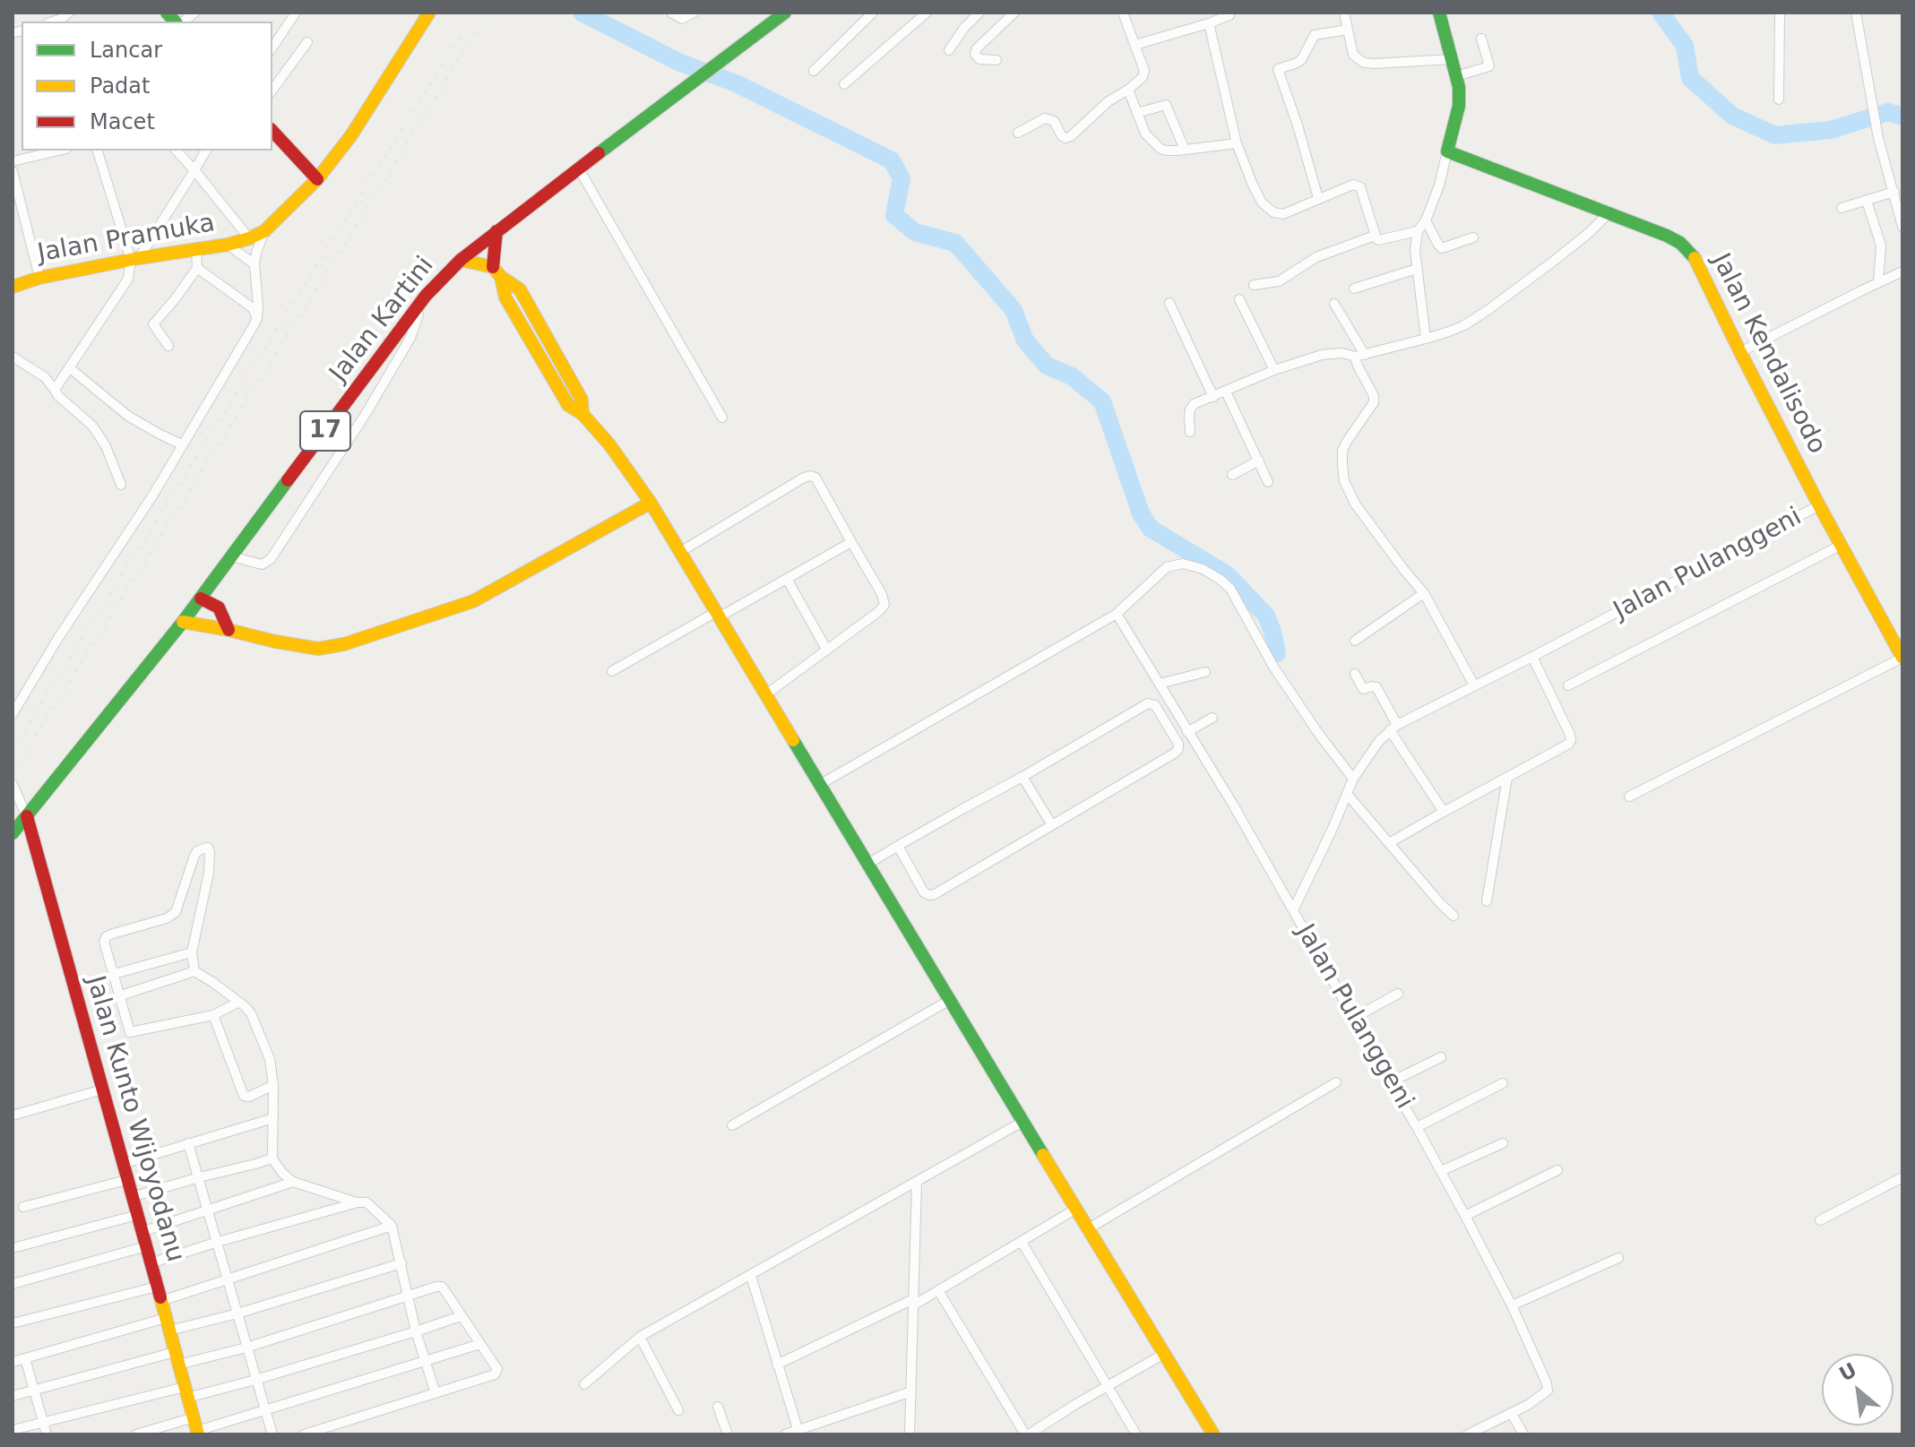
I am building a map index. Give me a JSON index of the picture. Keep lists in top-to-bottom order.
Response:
{
  "streets": {
    "main road": [
      "Jalan Pramuka",
      "Jalan Kartini",
      "Jalan Kendalisodo",
      "17",
      "Jalan Kunto Wijoyodanu"
    ],
    "street": ["Jalan Pulanggeni"]
  },
  "crossings": [
    ["Jalan Kartini", "Jalan Kunto Wijoyodanu"],
    ["Jalan Kendalisodo", "Jalan Pulanggeni"]
  ],
  "legend": ["Lancar", "Padat", "Macet"],
  "north": "top left"
}
